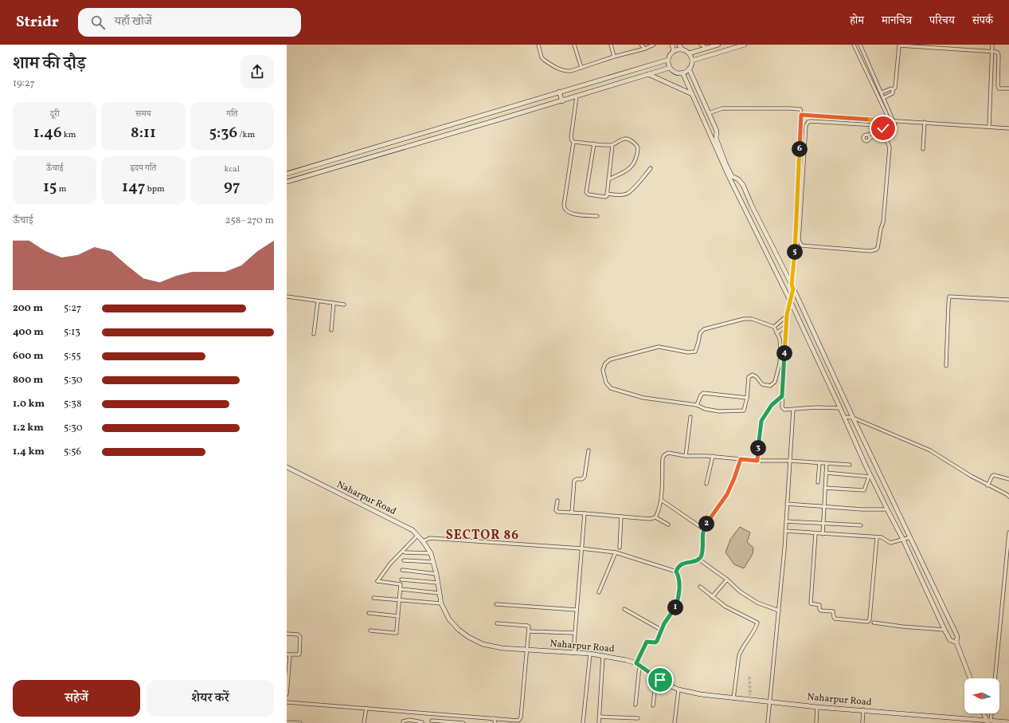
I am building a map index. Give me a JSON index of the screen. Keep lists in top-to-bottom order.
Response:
{
  "streets": {
    "street": ["Naharpur Road"]
  },
  "districts": ["SECTOR 86"],
  "north": "left",
  "page": {
    "header": "Stridr",
    "search": "यहाँ खोजें",
    "nav": [
      "होम",
      "मानचित्र",
      "परिचय",
      "संपर्क"
    ],
    "heading": ["शाम की दौड़", "19:27"],
    "stats": [
      ["दूरी", "1.46 km"],
      ["समय", "8:11"],
      ["गति", "5:36 /km"],
      ["ऊँचाई", "15 m"],
      ["हृदय गति", "147 bpm"],
      ["kcal", "97"]
    ],
    "pins": [
      "6",
      "5",
      "4",
      "3",
      "2",
      "1"
    ],
    "chart": ["ऊँचाई", "258–270 m"],
    "list": [
      {
        "name": "200 m",
        "note": "5:27"
      },
      {
        "name": "400 m",
        "note": "5:13"
      },
      {
        "name": "600 m",
        "note": "5:55"
      },
      {
        "name": "800 m",
        "note": "5:30"
      },
      {
        "name": "1.0 km",
        "note": "5:38"
      },
      {
        "name": "1.2 km",
        "note": "5:30"
      },
      {
        "name": "1.4 km",
        "note": "5:56"
      }
    ],
    "buttons": ["सहेजें", "शेयर करें"]
  }
}
